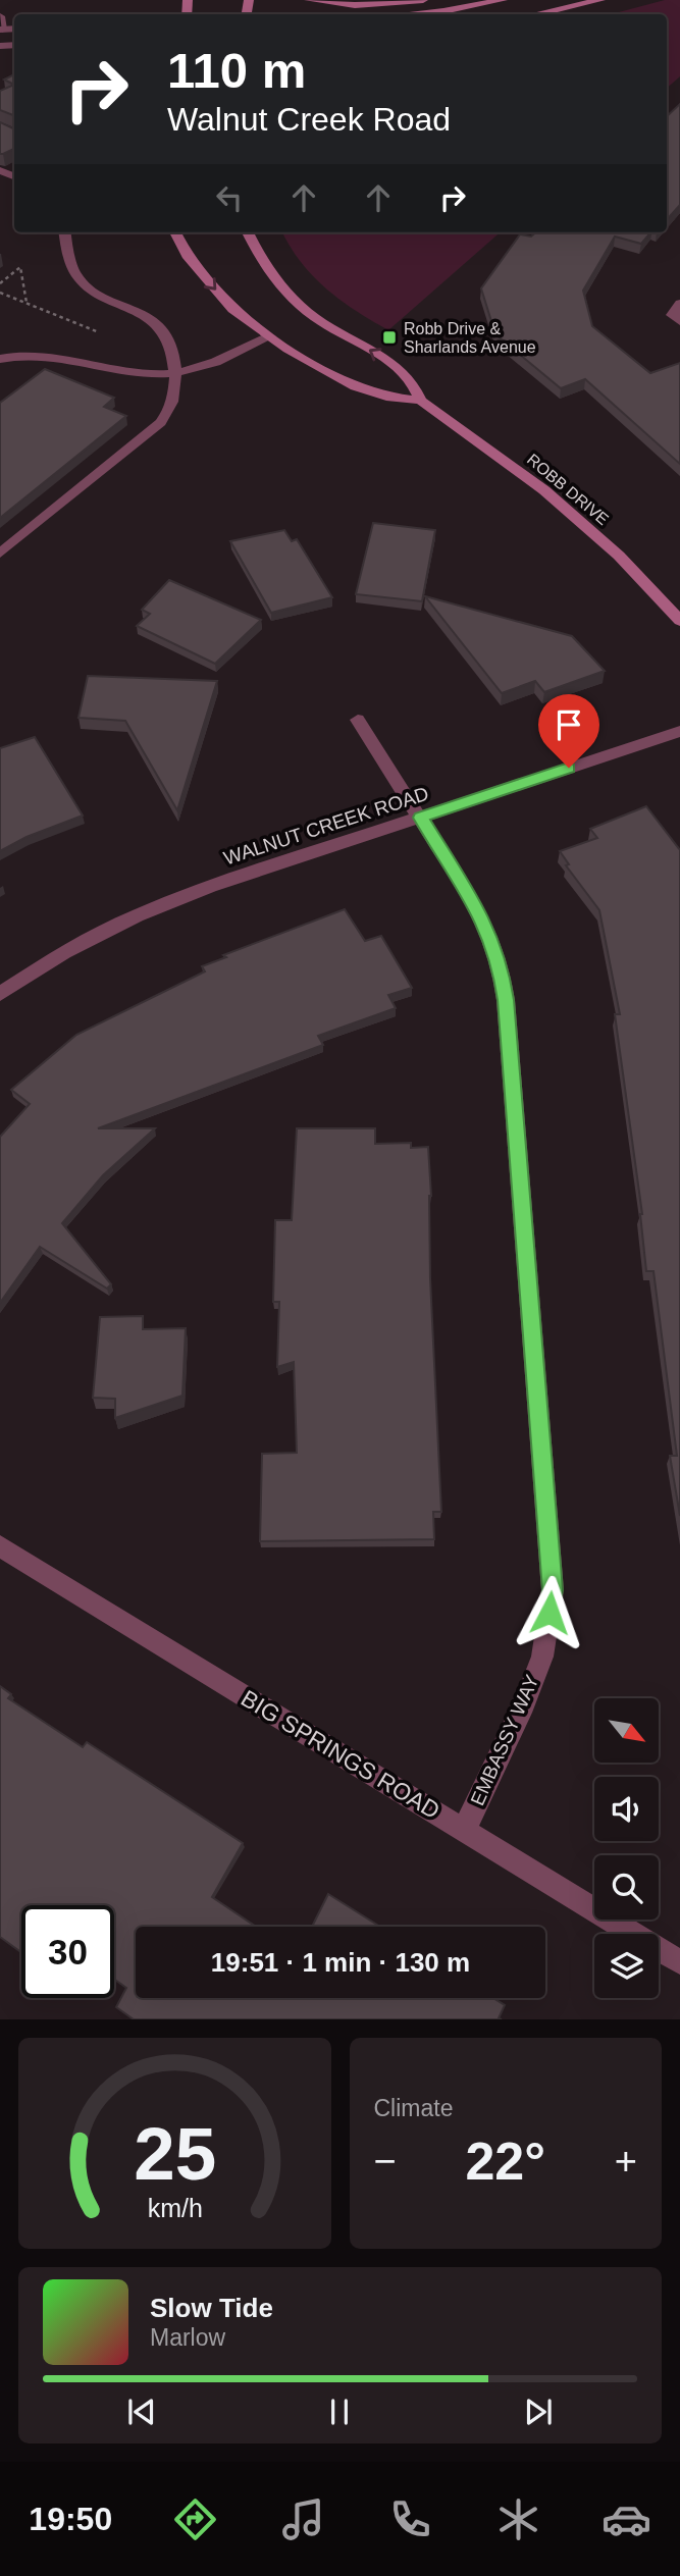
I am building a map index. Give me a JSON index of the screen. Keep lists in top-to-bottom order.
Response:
{
  "streets": {
    "main road": ["ROBB DRIVE"],
    "street": ["WALNUT CREEK ROAD", "EMBASSY WAY", "BIG SPRINGS ROAD"]
  },
  "crossings": [
    ["WALNUT CREEK ROAD", "EMBASSY WAY"],
    ["EMBASSY WAY", "BIG SPRINGS ROAD"]
  ],
  "places": {
    "transit": ["Robb Drive & Sharlands Avenue"]
  },
  "north": "bottom right",
  "page": {
    "turn": ["110 m", "Walnut Creek Road"],
    "limit": "30",
    "trip": "19:51 · 1 min · 130 m",
    "tile": "Climate",
    "heat": ["−", "22°", "+"],
    "song": ["Slow Tide", "Marlow"],
    "tabs": "19:50",
    "gauge": ["25", "km/h"]
  }
}
